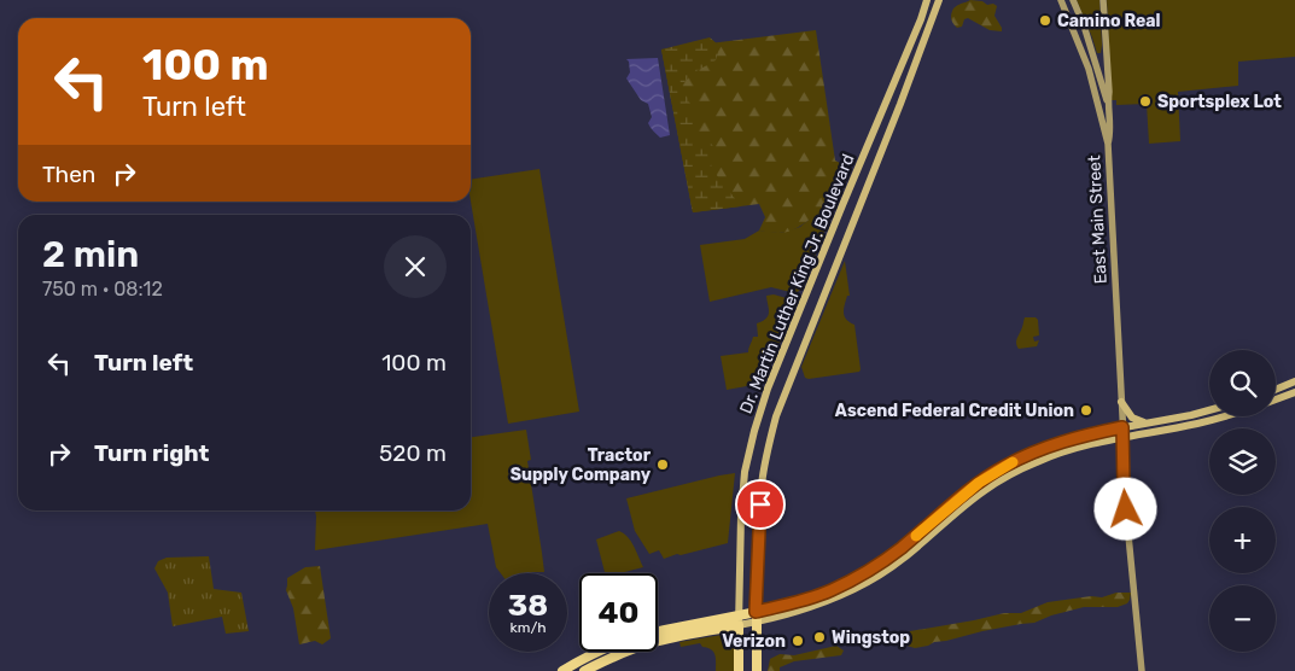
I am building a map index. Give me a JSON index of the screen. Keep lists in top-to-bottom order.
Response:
{
  "streets": {
    "highway": ["Dr. Martin Luther King Jr. Boulevard"],
    "street": ["East Main Street"]
  },
  "places": [
    "Camino Real",
    "Sportsplex Lot",
    "Ascend Federal Credit Union",
    "Tractor Supply Company",
    "Wingstop",
    "Verizon"
  ],
  "page": {
    "turn": ["100 m", "Turn left"],
    "then": "Then",
    "heading": ["2 min", "750 m · 08:12"],
    "list": [
      {
        "name": "Turn left",
        "value": "100 m"
      },
      {
        "name": "Turn right",
        "value": "520 m"
      }
    ],
    "map_buttons": ["+", "−"],
    "speed": "38 km/h",
    "limit": "40"
  }
}
